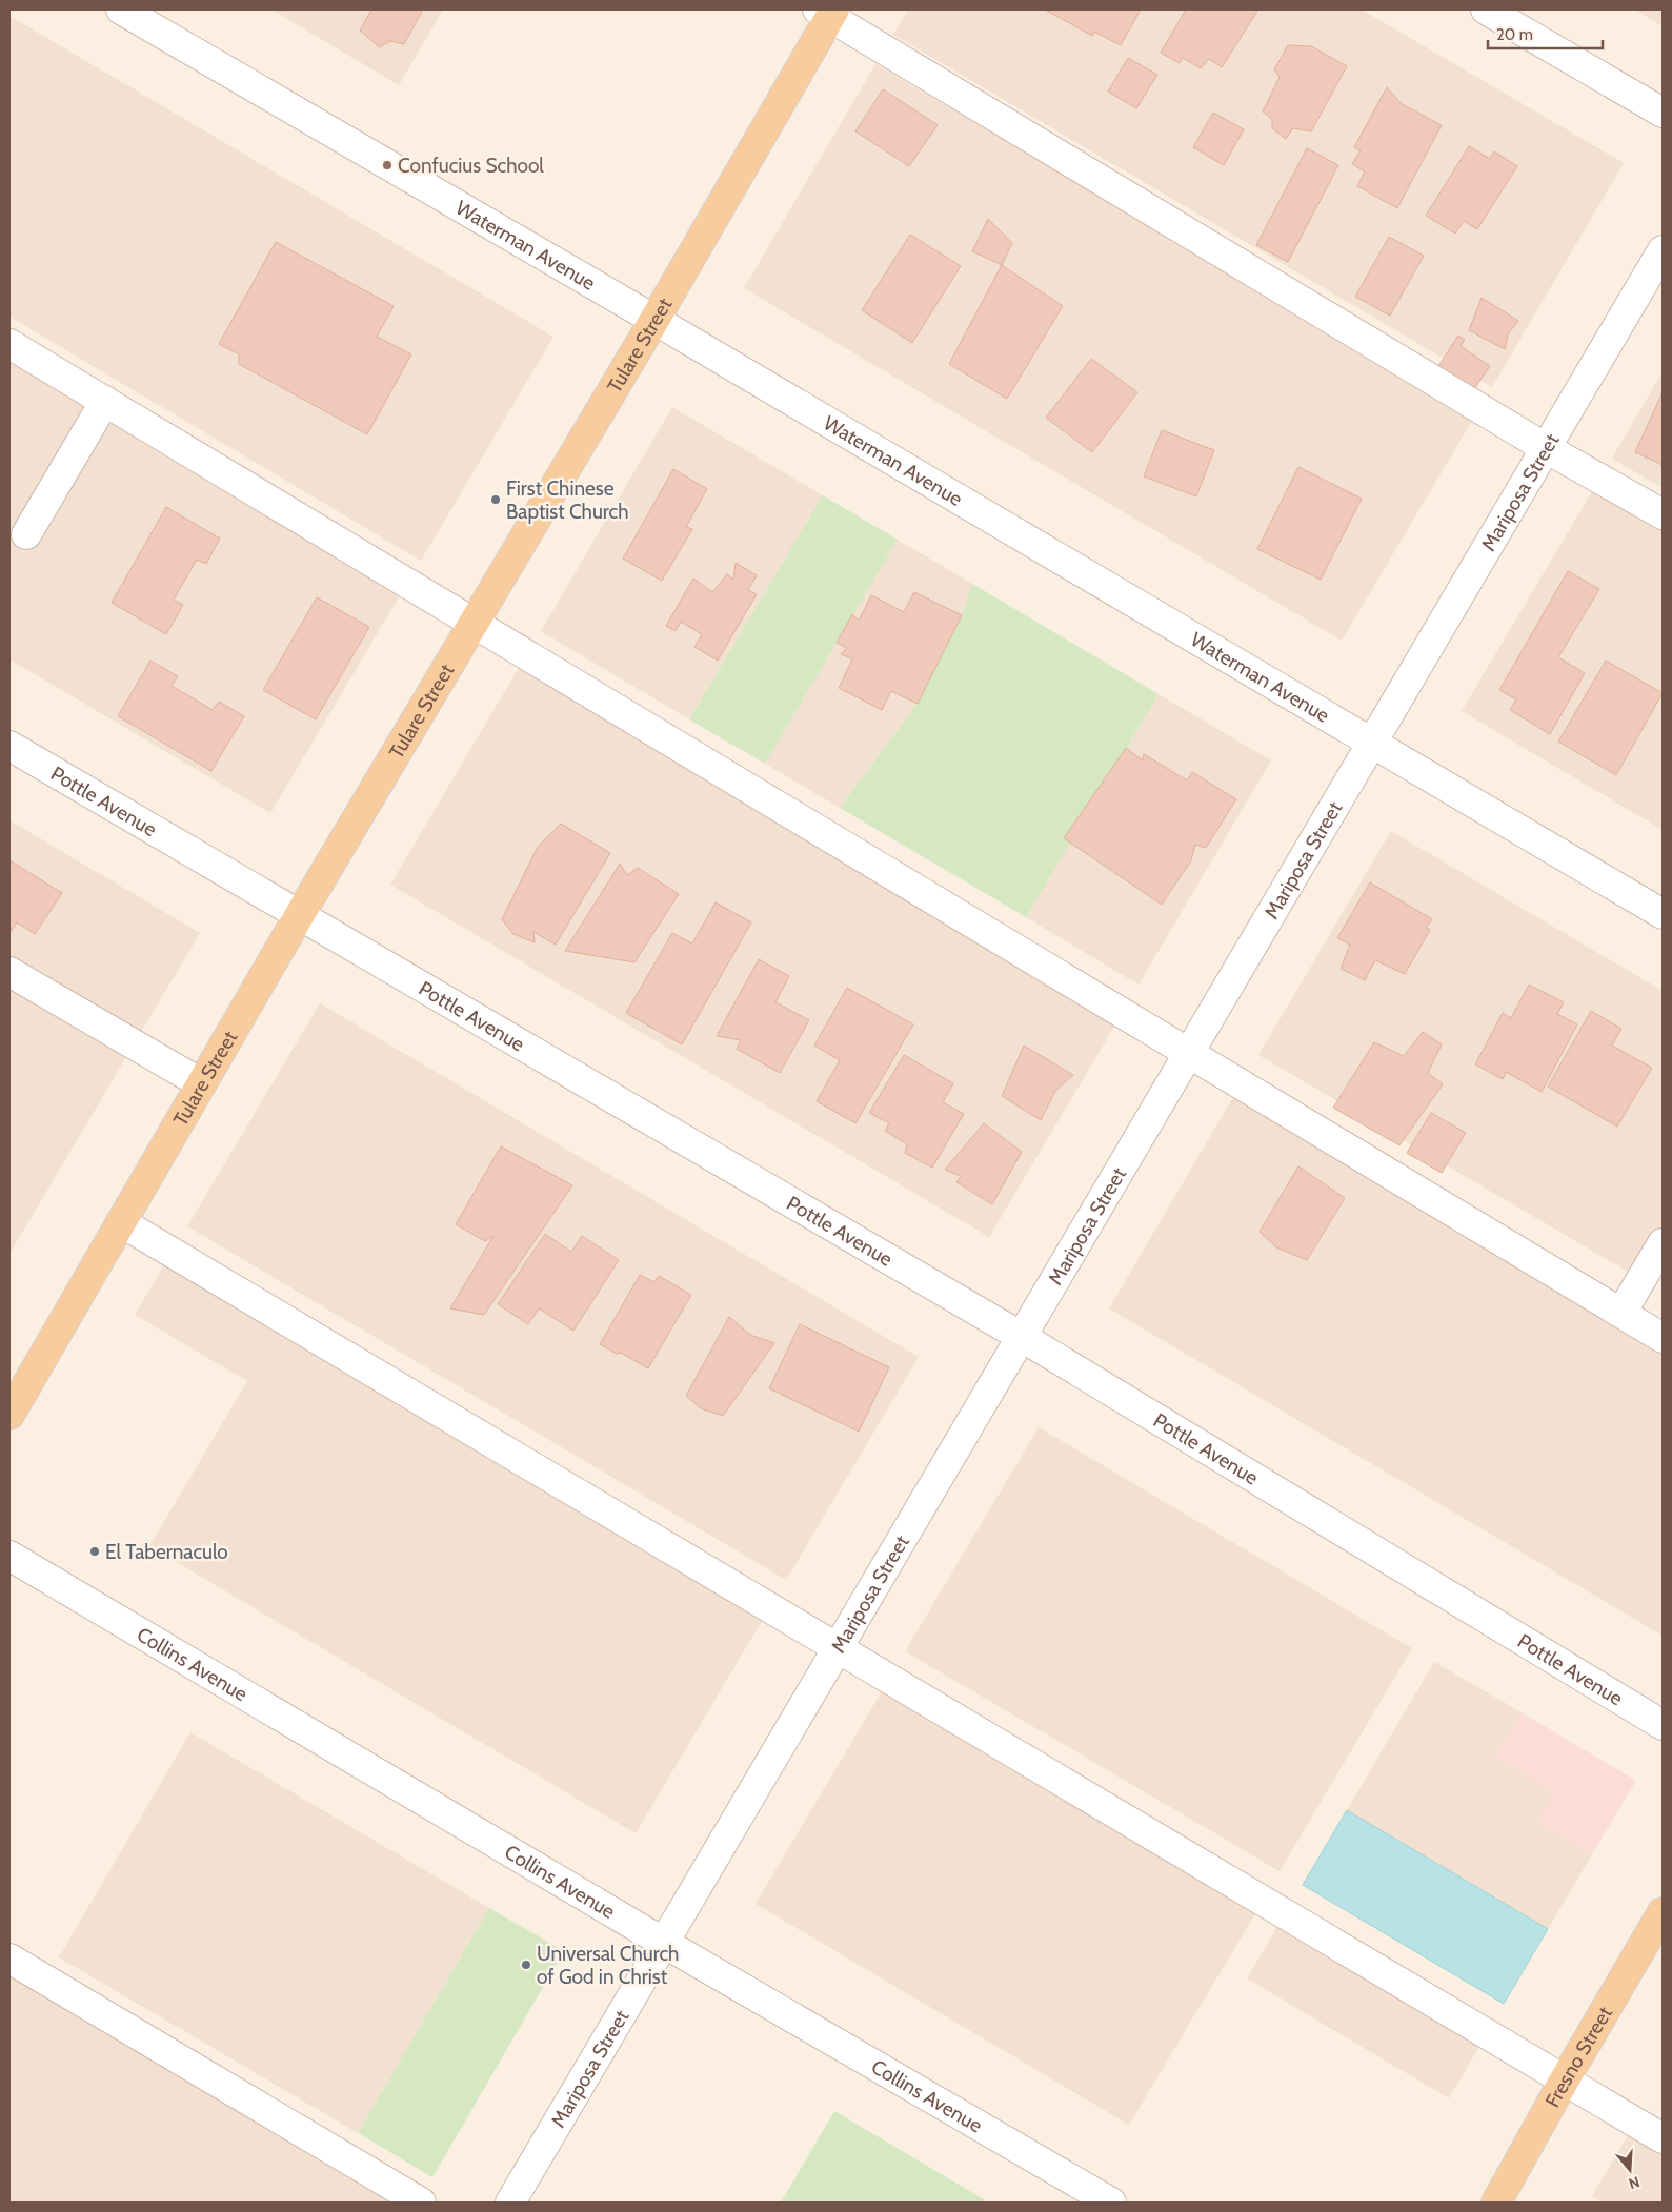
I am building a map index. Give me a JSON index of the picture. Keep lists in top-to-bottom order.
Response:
{
  "streets": {
    "main road": ["Tulare Street", "Fresno Street"],
    "street": [
      "Waterman Avenue",
      "Mariposa Street",
      "Pottle Avenue",
      "Collins Avenue"
    ]
  },
  "crossings": [
    ["Waterman Avenue", "Tulare Street"],
    ["Waterman Avenue", "Mariposa Street"],
    ["Tulare Street", "Pottle Avenue"],
    ["Mariposa Street", "Pottle Avenue"],
    ["Mariposa Street", "Collins Avenue"]
  ],
  "places": [
    "Confucius School",
    "First Chinese Baptist Church",
    "El Tabernaculo",
    "Universal Church of God in Christ"
  ],
  "scale_bar": "20 m",
  "north": "bottom"
}
